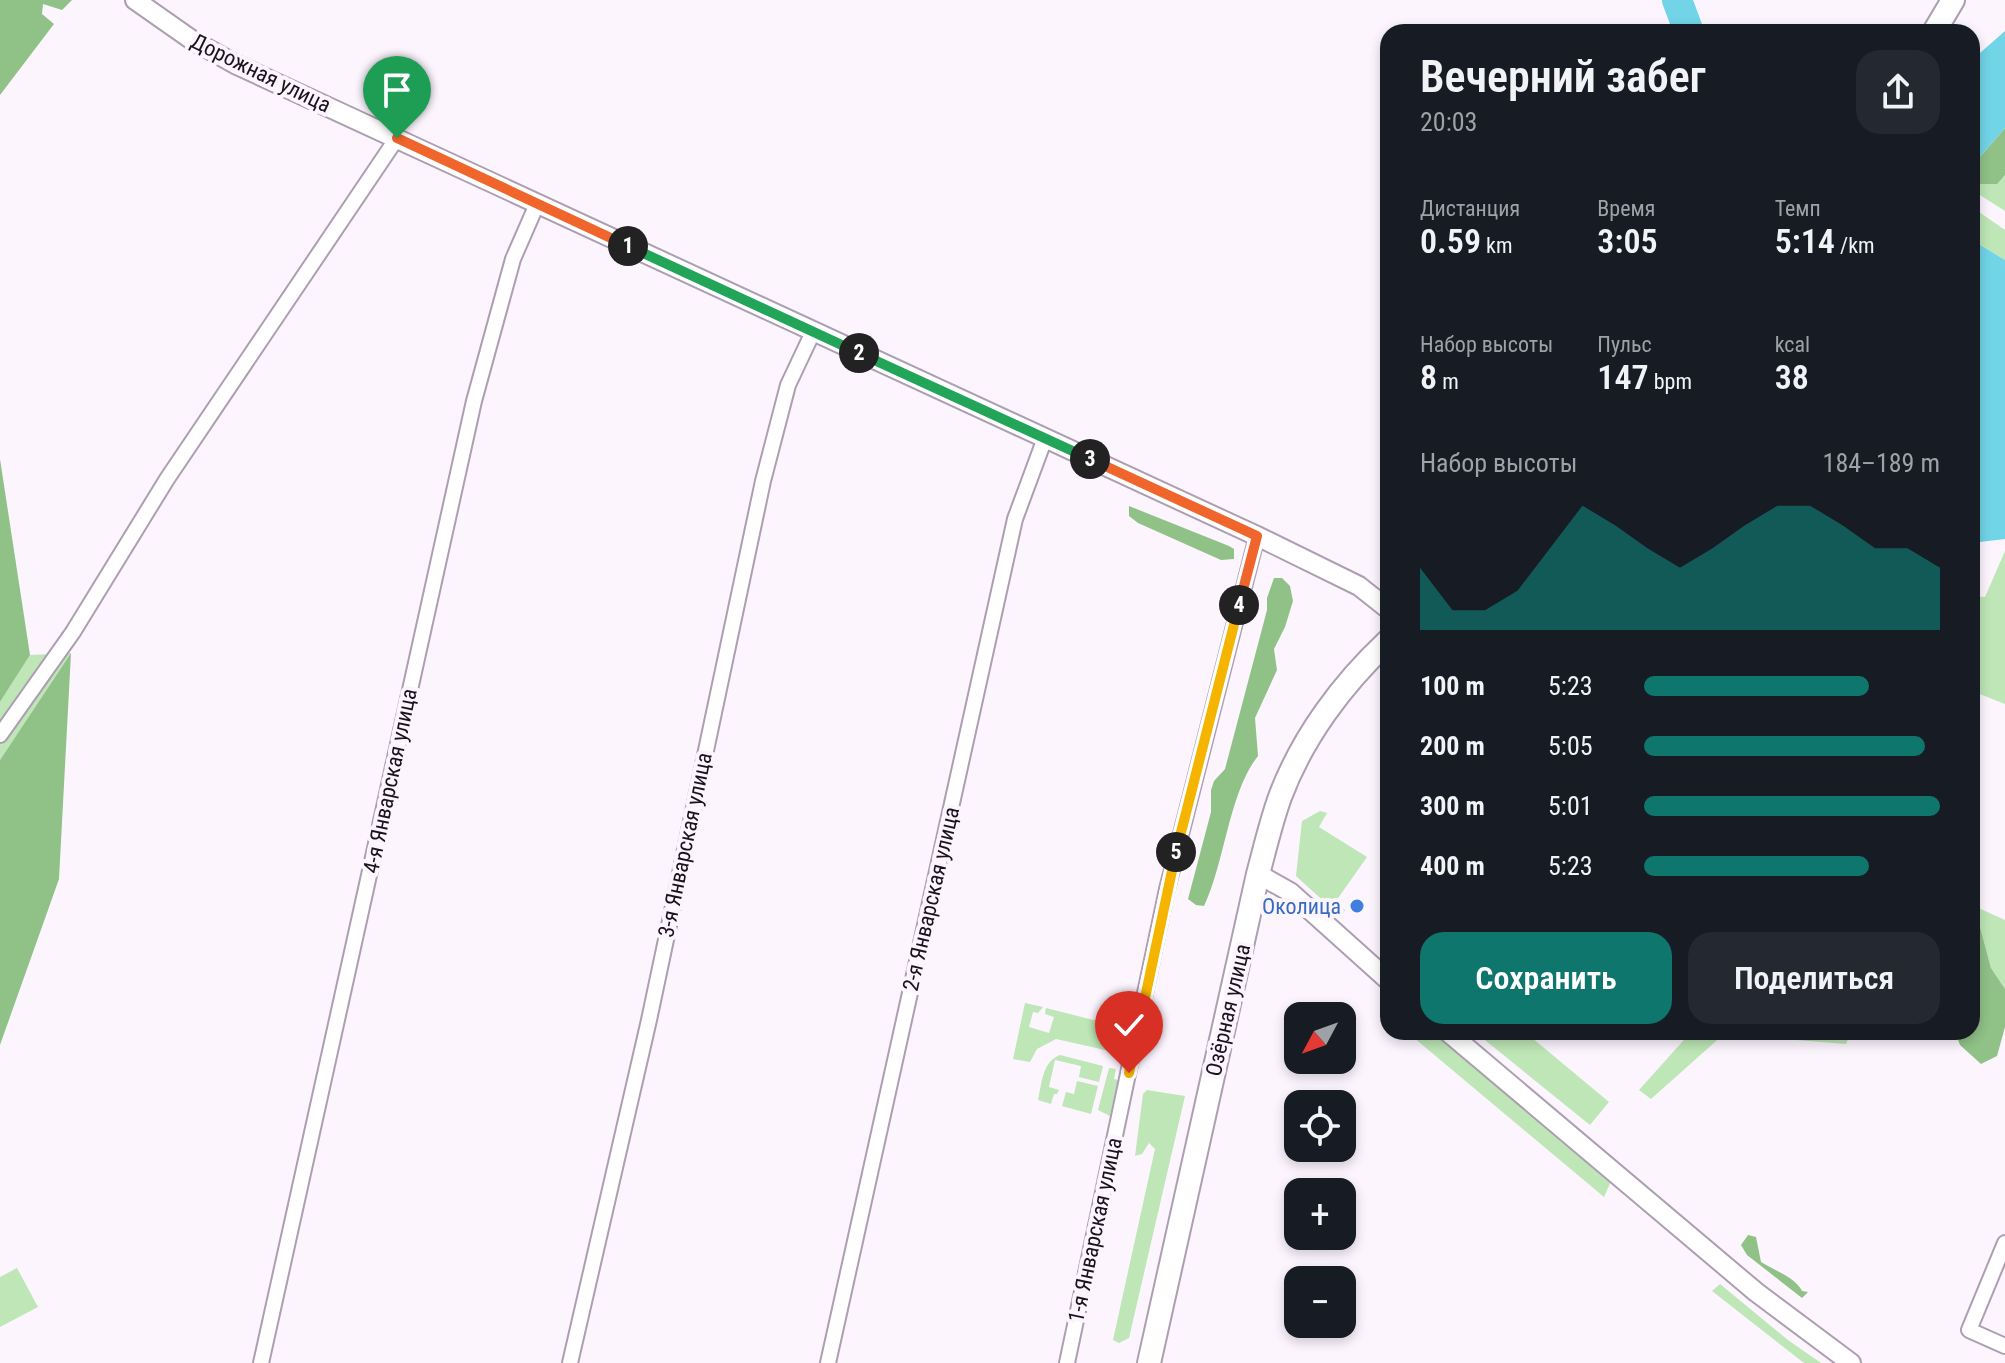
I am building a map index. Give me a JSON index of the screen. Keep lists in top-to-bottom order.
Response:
{
  "streets": {
    "main road": ["Озёрная улица"],
    "street": [
      "Дорожная улица",
      "4-я Январская улица",
      "3-я Январская улица",
      "2-я Январская улица",
      "1-я Январская улица"
    ]
  },
  "crossings": [
    ["Дорожная улица", "4-я Январская улица"],
    ["Дорожная улица", "3-я Январская улица"],
    ["Дорожная улица", "2-я Январская улица"],
    ["Дорожная улица", "1-я Январская улица"]
  ],
  "places": ["Околица"],
  "north": "bottom left",
  "page": {
    "heading": ["Вечерний забег", "20:03"],
    "stats": [
      ["Дистанция", "0.59 km"],
      ["Время", "3:05"],
      ["Темп", "5:14 /km"],
      ["Набор высоты", "8 m"],
      ["Пульс", "147 bpm"],
      ["kcal", "38"]
    ],
    "pins": [
      "1",
      "2",
      "3",
      "4",
      "5"
    ],
    "chart": ["Набор высоты", "184–189 m"],
    "list": [
      {
        "name": "100 m",
        "note": "5:23"
      },
      {
        "name": "200 m",
        "note": "5:05"
      },
      {
        "name": "300 m",
        "note": "5:01"
      },
      {
        "name": "400 m",
        "note": "5:23"
      }
    ],
    "buttons": ["Сохранить", "Поделиться"],
    "map_buttons": ["+", "−"]
  }
}
